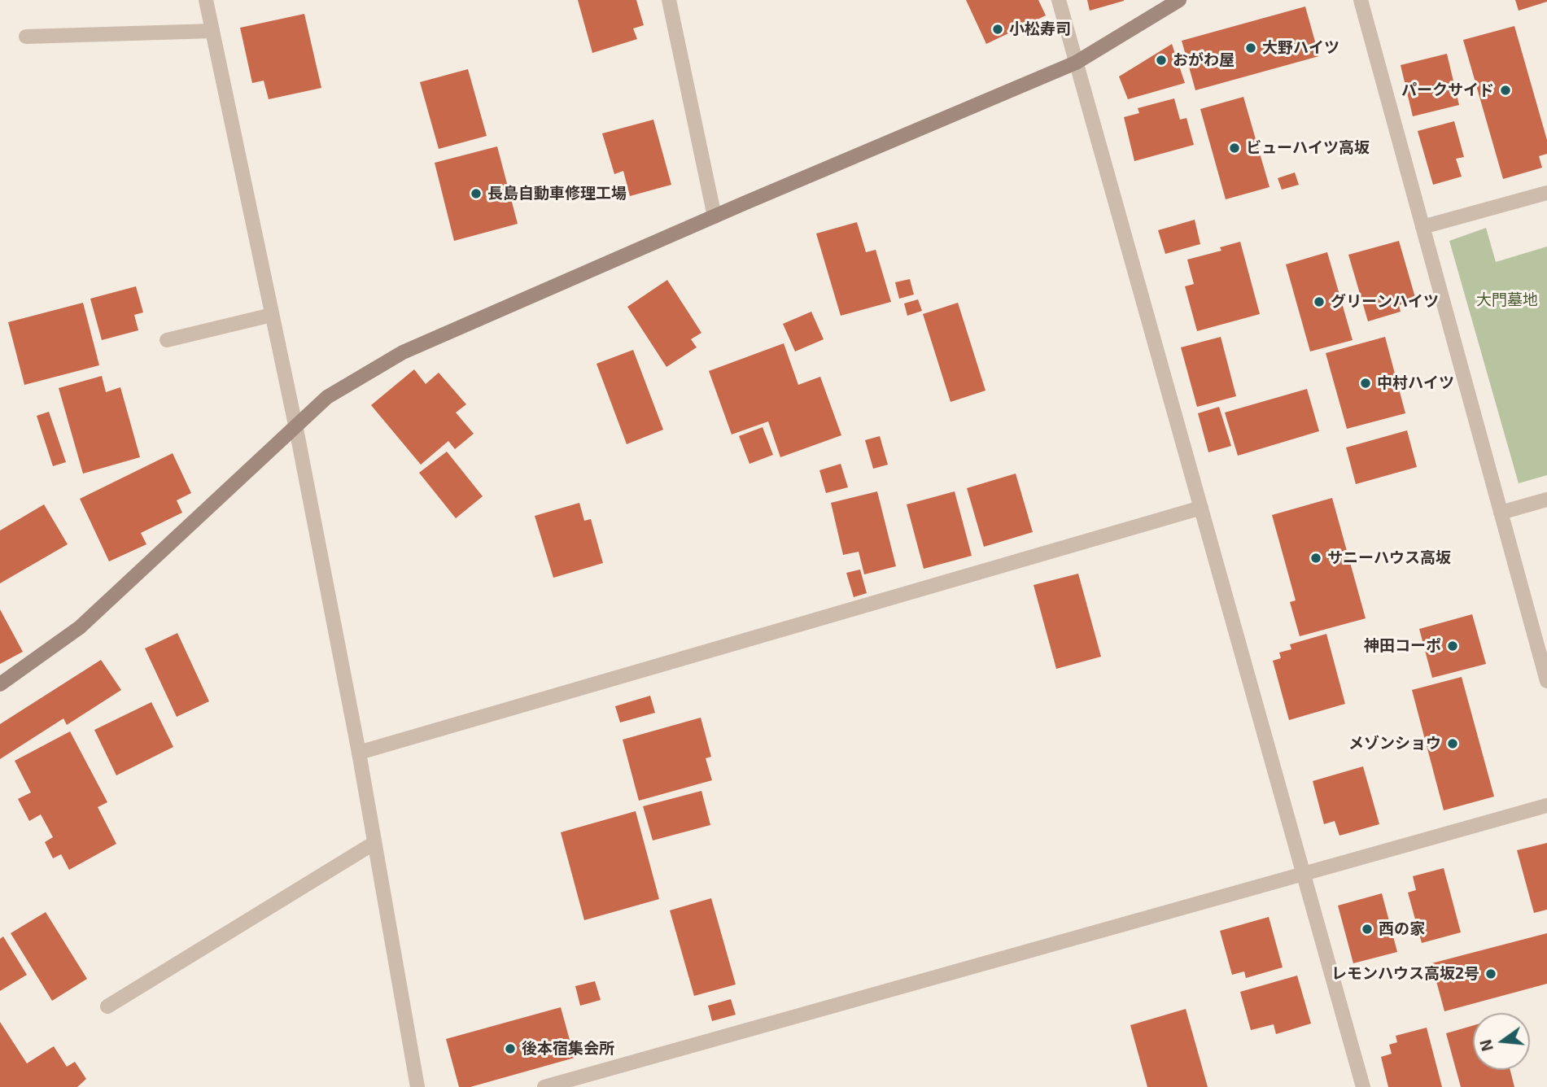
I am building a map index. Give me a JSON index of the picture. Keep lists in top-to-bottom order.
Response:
{
  "parks": ["大門墓地"],
  "places": [
    "小松寿司",
    "大野ハイツ",
    "おがわ屋",
    "パークサイド",
    "ビューハイツ高坂",
    "長島自動車修理工場",
    "グリーンハイツ",
    "中村ハイツ",
    "サニーハウス高坂",
    "神田コーポ",
    "メゾンショウ",
    "西の家",
    "レモンハウス高坂2号",
    "後本宿集会所"
  ],
  "north": "left"
}
